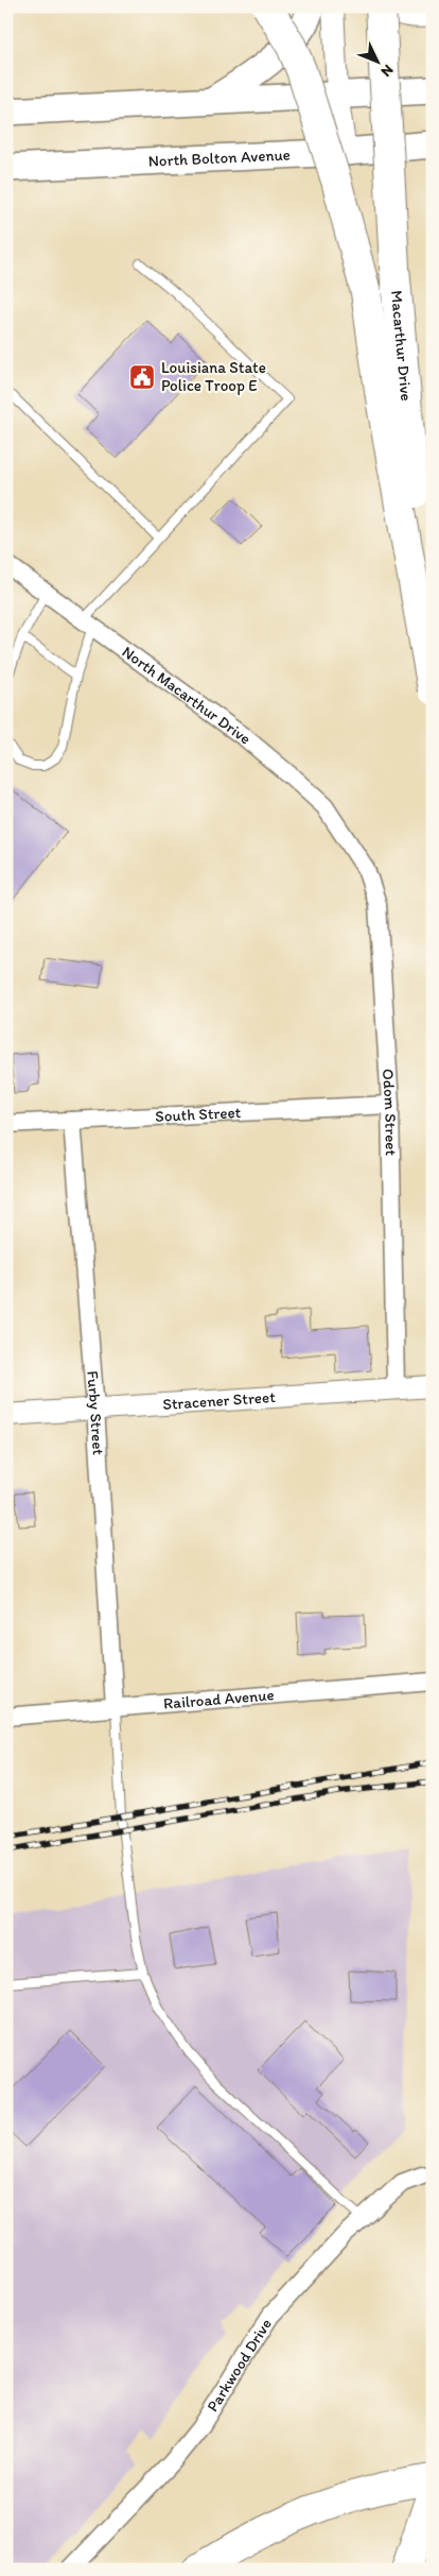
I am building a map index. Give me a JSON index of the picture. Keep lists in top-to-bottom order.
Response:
{
  "streets": {
    "highway": ["Macarthur Drive"],
    "main road": ["North Bolton Avenue"],
    "street": [
      "North Macarthur Drive",
      "Odom Street",
      "South Street",
      "Stracener Street",
      "Furby Street",
      "Railroad Avenue",
      "Parkwood Drive"
    ]
  },
  "crossings": [
    ["North Macarthur Drive", "Odom Street"],
    ["Odom Street", "South Street"],
    ["Odom Street", "Stracener Street"],
    ["South Street", "Furby Street"],
    ["Stracener Street", "Furby Street"],
    ["Furby Street", "Railroad Avenue"]
  ],
  "places": {
    "public building": ["Louisiana State Police Troop E"]
  },
  "north": "bottom right"
}
